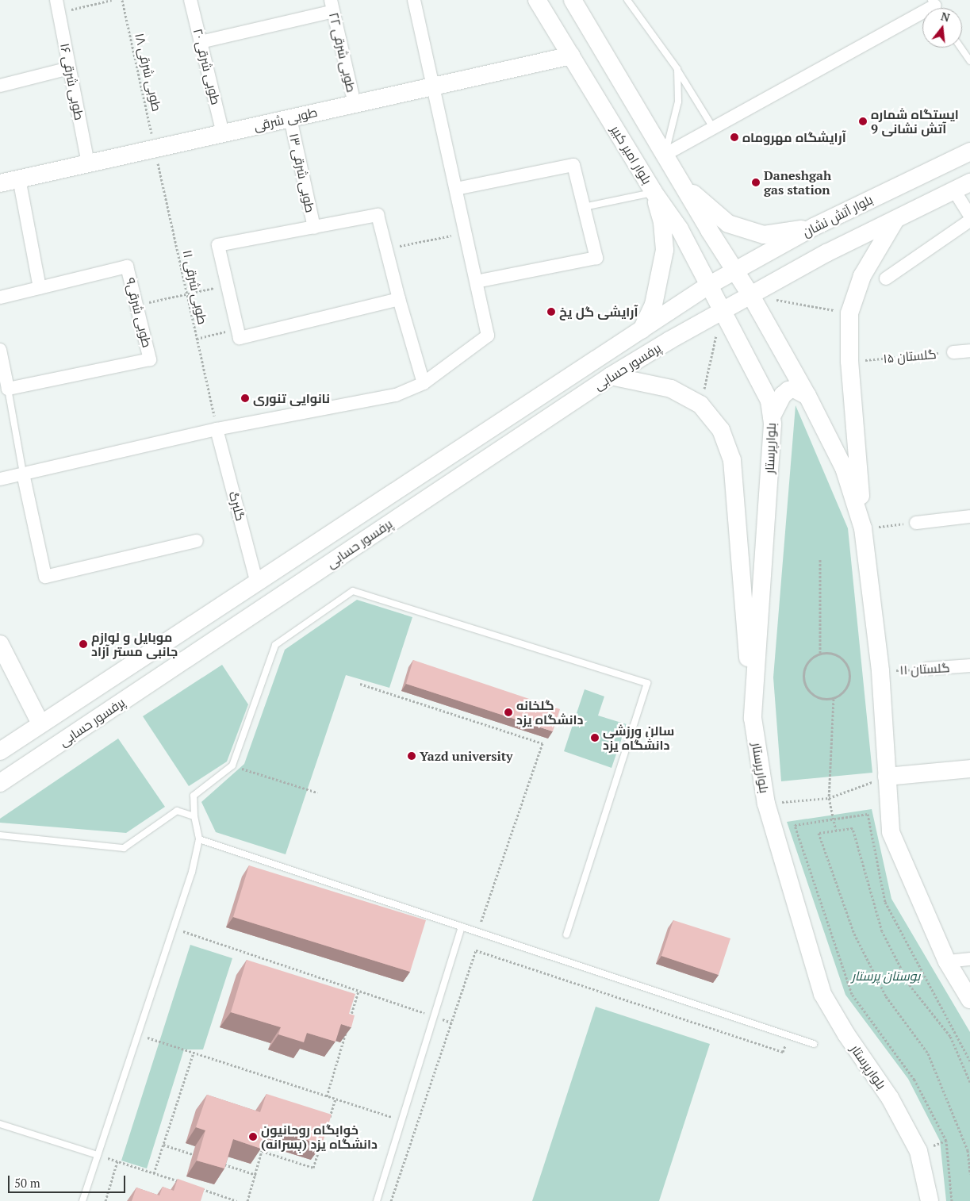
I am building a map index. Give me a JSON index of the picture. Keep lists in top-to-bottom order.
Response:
{
  "streets": {
    "main road": [
      "طوبی شرقی",
      "بلوار امیر کبیر",
      "بلوار آتش نشان",
      "پرفسور حسابی",
      "بلوارپرستار"
    ],
    "street": [
      "طوبی شرقی ۲۲",
      "طوبی شرقی ۲۰",
      "طوبی شرقی ۱۶",
      "طوبی شرقی ۱۳",
      "طوبی شرقی۹",
      "گلستان ۱۵",
      "گلبرگ",
      "گلستان ۱۱"
    ],
    "path": ["طوبی شرقی ۱۸", "طوبی شرقی ۱۱"]
  },
  "crossings": [
    ["طوبی شرقی ۲۲", "طوبی شرقی"],
    ["طوبی شرقی ۲۰", "طوبی شرقی"],
    ["طوبی شرقی ۱۸", "طوبی شرقی"],
    ["طوبی شرقی ۱۸", "طوبی شرقی ۱۱"],
    ["طوبی شرقی ۱۶", "طوبی شرقی"],
    ["طوبی شرقی", "بلوار امیر کبیر"],
    ["طوبی شرقی", "طوبی شرقی ۱۳"],
    ["طوبی شرقی", "طوبی شرقی ۱۱"],
    ["بلوار امیر کبیر", "بلوار آتش نشان"],
    ["بلوار امیر کبیر", "پرفسور حسابی"],
    ["بلوار امیر کبیر", "بلوارپرستار"],
    ["بلوار آتش نشان", "پرفسور حسابی"],
    ["طوبی شرقی ۱۱", "گلبرگ"],
    ["پرفسور حسابی", "بلوارپرستار"],
    ["پرفسور حسابی", "گلبرگ"]
  ],
  "parks": ["بوستان پرستار"],
  "places": [
    "ایستگاه شماره 9 آتش نشانی",
    "آرایشگاه مهروماه",
    "Daneshgah gas station",
    "آرایشی گل یخ",
    "نانوایی تنوری",
    "موبایل و لوازم جانبی مستر آزاد",
    "گلخانه دانشگاه یزد",
    "سالن ورزشی دانشگاه یزد",
    "Yazd university",
    "خوابگاه روحانیون (پسرانه) دانشگاه یزد"
  ],
  "scale_bar": "50 m",
  "north": "top"
}
